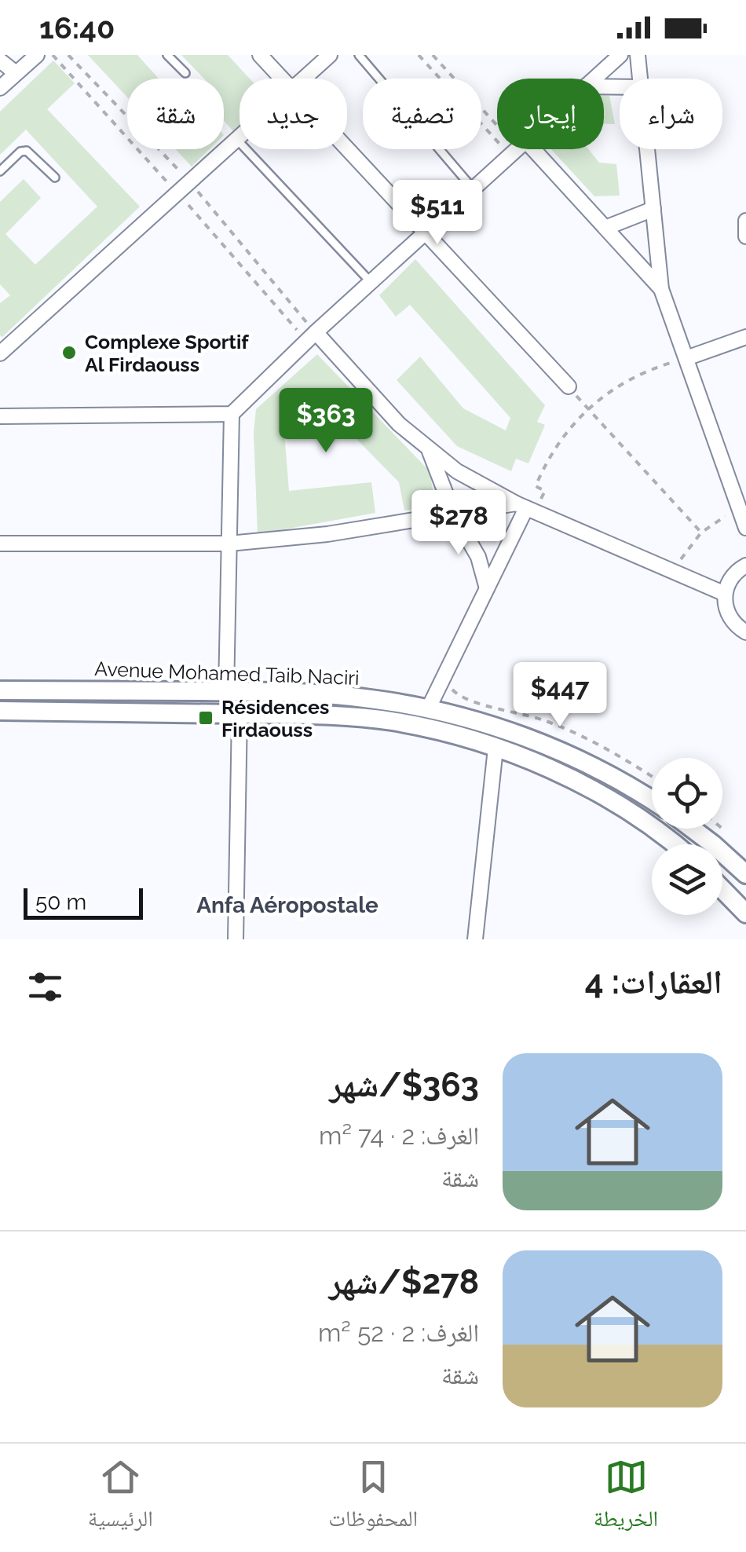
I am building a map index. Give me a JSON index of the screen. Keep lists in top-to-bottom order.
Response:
{
  "streets": {
    "street": ["Avenue Mohamed Taib Naciri"]
  },
  "districts": ["Anfa Aéropostale"],
  "places": {
    "other": ["Complexe Sportif Al Firdaouss"],
    "transit": ["Résidences Firdaouss"]
  },
  "scale_bar": "50 m",
  "page": {
    "status": "16:40",
    "chip": [
      "شراء",
      "إيجار",
      "تصفية",
      "جديد",
      "شقة"
    ],
    "price": [
      "$511",
      "$363",
      "$278",
      "$447"
    ],
    "scale": "50 m",
    "heading": "العقارات: 4",
    "list": [
      {
        "name": "$363/شهر",
        "note": "الغرف: 2 · 74 m² · شقة"
      },
      {
        "name": "$278/شهر",
        "note": "الغرف: 2 · 52 m² · شقة"
      }
    ],
    "tabs": ["الخريطة", "المحفوظات", "الرئيسية"]
  }
}
